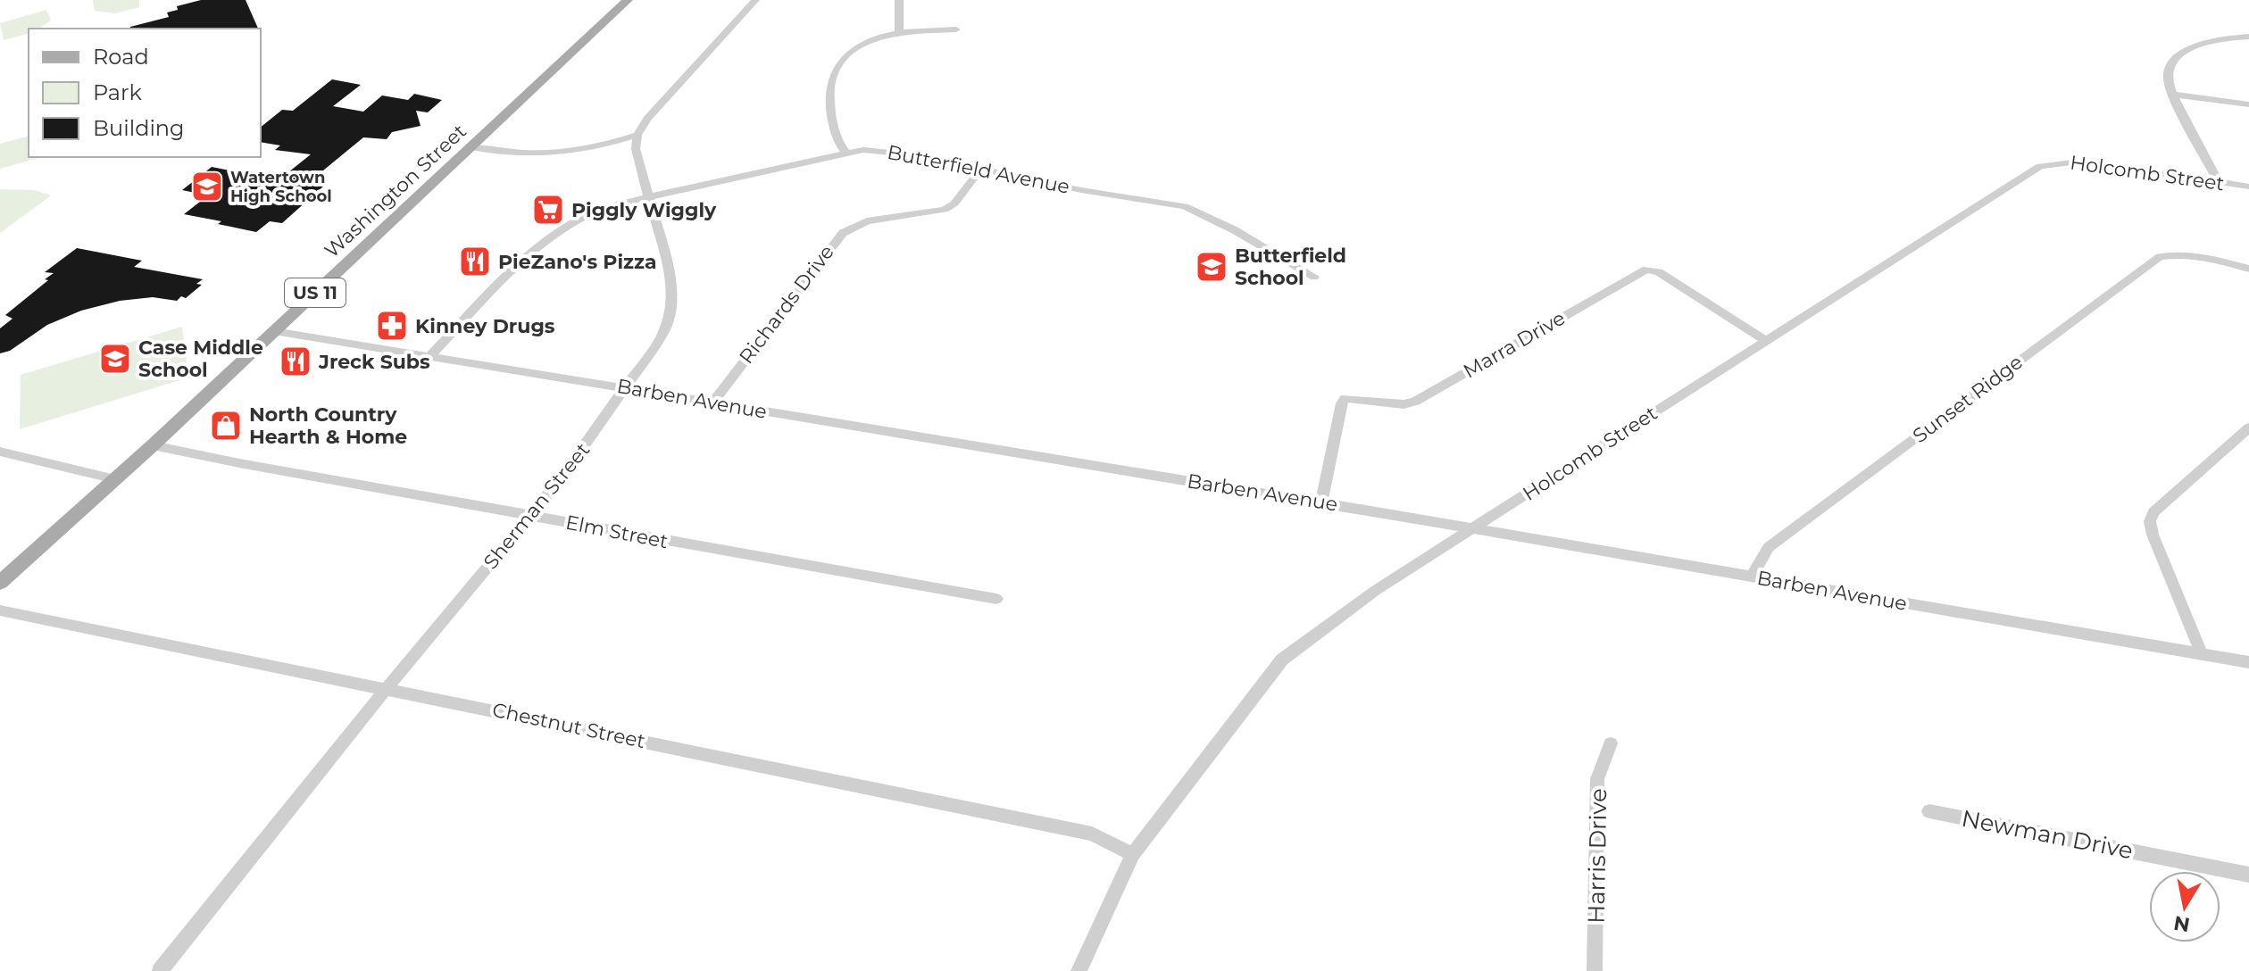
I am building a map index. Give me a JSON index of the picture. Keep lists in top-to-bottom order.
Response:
{
  "streets": {
    "main road": ["Washington Street", "US 11"],
    "street": [
      "Butterfield Avenue",
      "Holcomb Street",
      "Richards Drive",
      "Marra Drive",
      "Barben Avenue",
      "Sunset Ridge",
      "Sherman Street",
      "Elm Street",
      "Chestnut Street",
      "Newman Drive",
      "Harris Drive"
    ]
  },
  "crossings": [
    ["Butterfield Avenue", "Richards Drive"],
    ["Butterfield Avenue", "Barben Avenue"],
    ["Butterfield Avenue", "Sherman Street"],
    ["Holcomb Street", "Marra Drive"],
    ["Holcomb Street", "Barben Avenue"],
    ["Holcomb Street", "Chestnut Street"],
    ["Washington Street", "Barben Avenue"],
    ["Washington Street", "Elm Street"],
    ["Richards Drive", "Barben Avenue"],
    ["Marra Drive", "Barben Avenue"],
    ["Barben Avenue", "Sunset Ridge"],
    ["Barben Avenue", "Sherman Street"],
    ["Sherman Street", "Elm Street"],
    ["Sherman Street", "Chestnut Street"]
  ],
  "places": {
    "school or university": ["Watertown High School", "Butterfield School", "Case Middle School"],
    "supermarket": ["Piggly Wiggly"],
    "restaurant": ["PieZano's Pizza", "Jreck Subs"],
    "pharmacy": ["Kinney Drugs"],
    "shop": ["North Country Hearth & Home"]
  },
  "legend": ["Road", "Park", "Building"],
  "north": "bottom"
}
